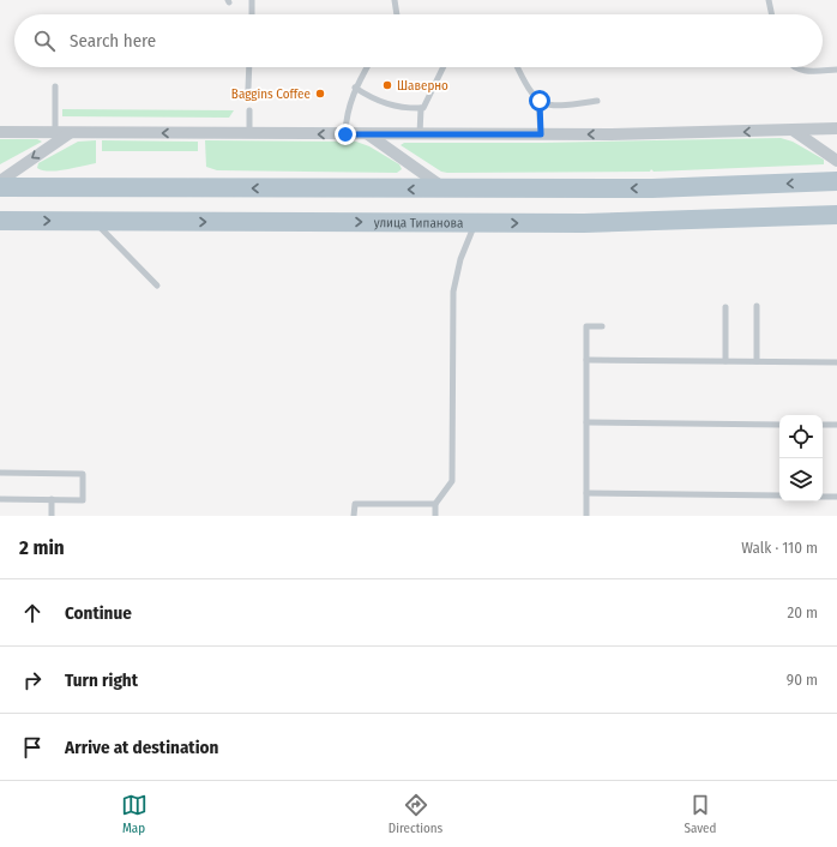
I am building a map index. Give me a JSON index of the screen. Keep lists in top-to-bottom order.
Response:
{
  "streets": {
    "main road": ["улица Типанова"]
  },
  "places": ["Шаверно", "Baggins Coffee"],
  "page": {
    "search": "Search here",
    "heading": ["2 min", "Walk · 110 m"],
    "list": [
      ["Continue", "20 m"],
      ["Turn right", "90 m"],
      "Arrive at destination"
    ],
    "nav": ["Map", "Directions", "Saved"]
  }
}
